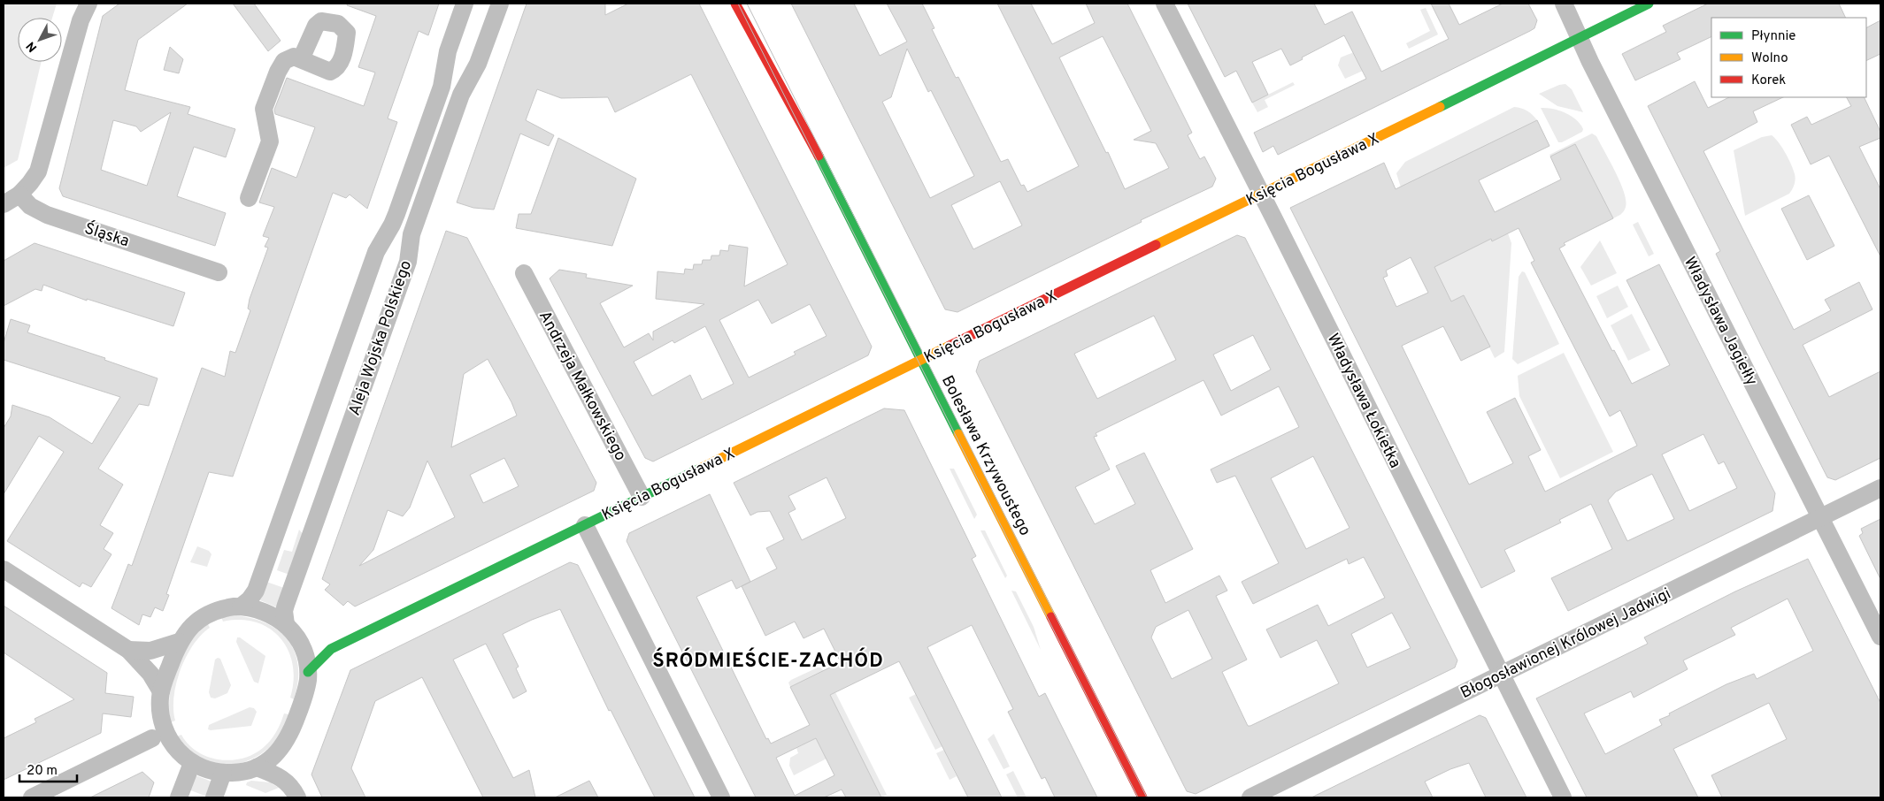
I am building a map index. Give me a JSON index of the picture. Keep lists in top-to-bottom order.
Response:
{
  "streets": {
    "street": [
      "Księcia Bogusława X",
      "Śląska",
      "Władysława Jagiełły",
      "Aleja Wojska Polskiego",
      "Andrzeja Małkowskiego",
      "Władysława Łokietka",
      "Bolesława Krzywoustego",
      "Błogosławionej Królowej Jadwigi"
    ]
  },
  "crossings": [
    ["Księcia Bogusława X", "Władysława Jagiełły"],
    ["Księcia Bogusława X", "Aleja Wojska Polskiego"],
    ["Księcia Bogusława X", "Andrzeja Małkowskiego"],
    ["Księcia Bogusława X", "Władysława Łokietka"],
    ["Księcia Bogusława X", "Bolesława Krzywoustego"],
    ["Władysława Jagiełły", "Błogosławionej Królowej Jadwigi"],
    ["Władysława Łokietka", "Błogosławionej Królowej Jadwigi"]
  ],
  "districts": ["ŚRÓDMIEŚCIE-ZACHÓD"],
  "legend": ["Płynnie", "Wolno", "Korek"],
  "scale_bar": "20 m",
  "north": "bottom left"
}
